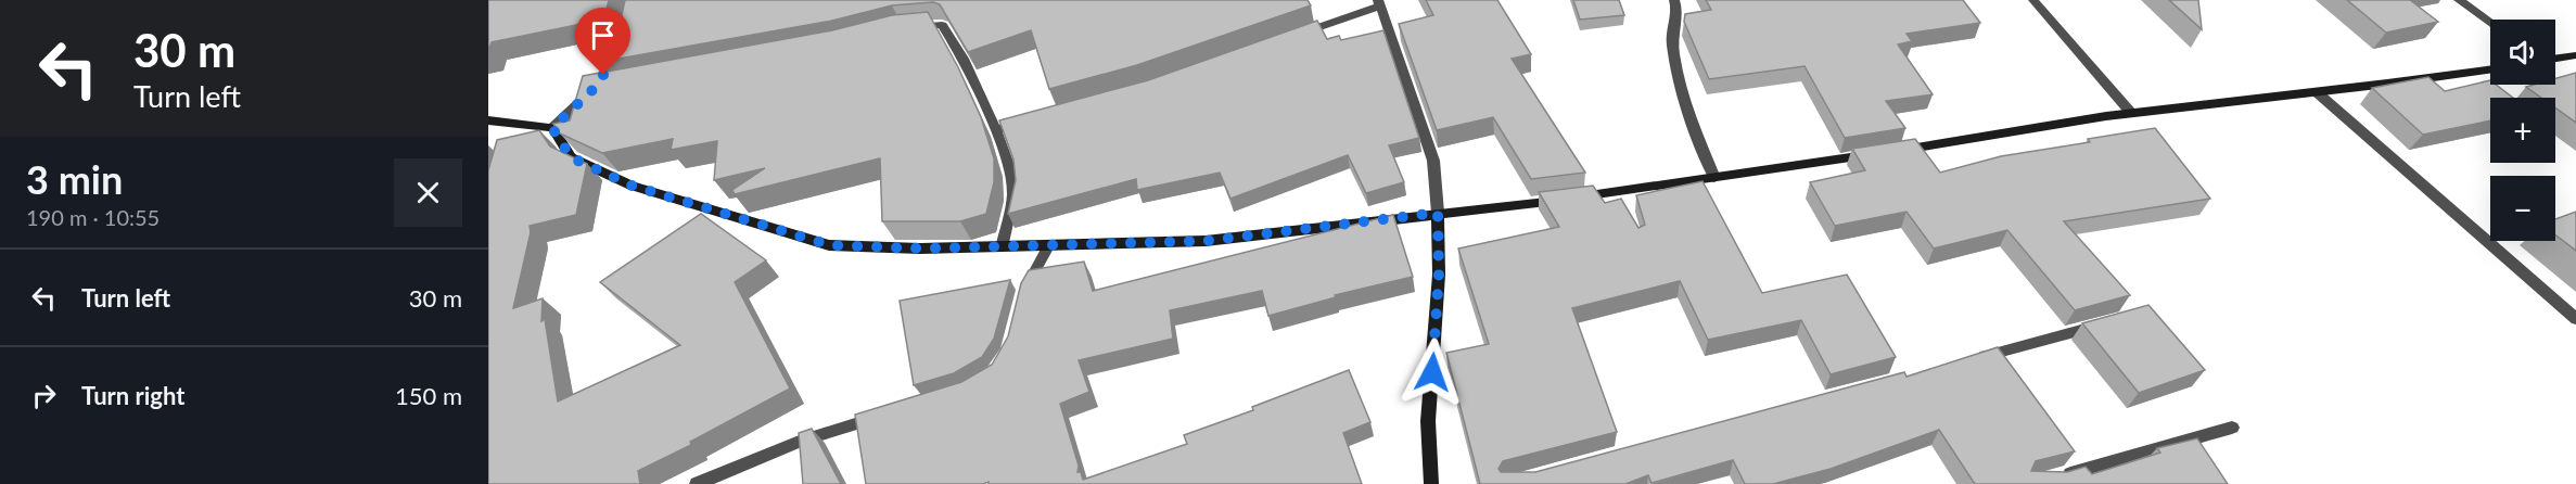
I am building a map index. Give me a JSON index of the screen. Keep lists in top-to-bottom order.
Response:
{
  "page": {
    "turn": ["30 m", "Turn left"],
    "map_buttons": ["+", "−"],
    "heading": ["3 min", "190 m · 10:55"],
    "list": [
      {
        "name": "Turn left",
        "value": "30 m"
      },
      {
        "name": "Turn right",
        "value": "150 m"
      }
    ]
  }
}
